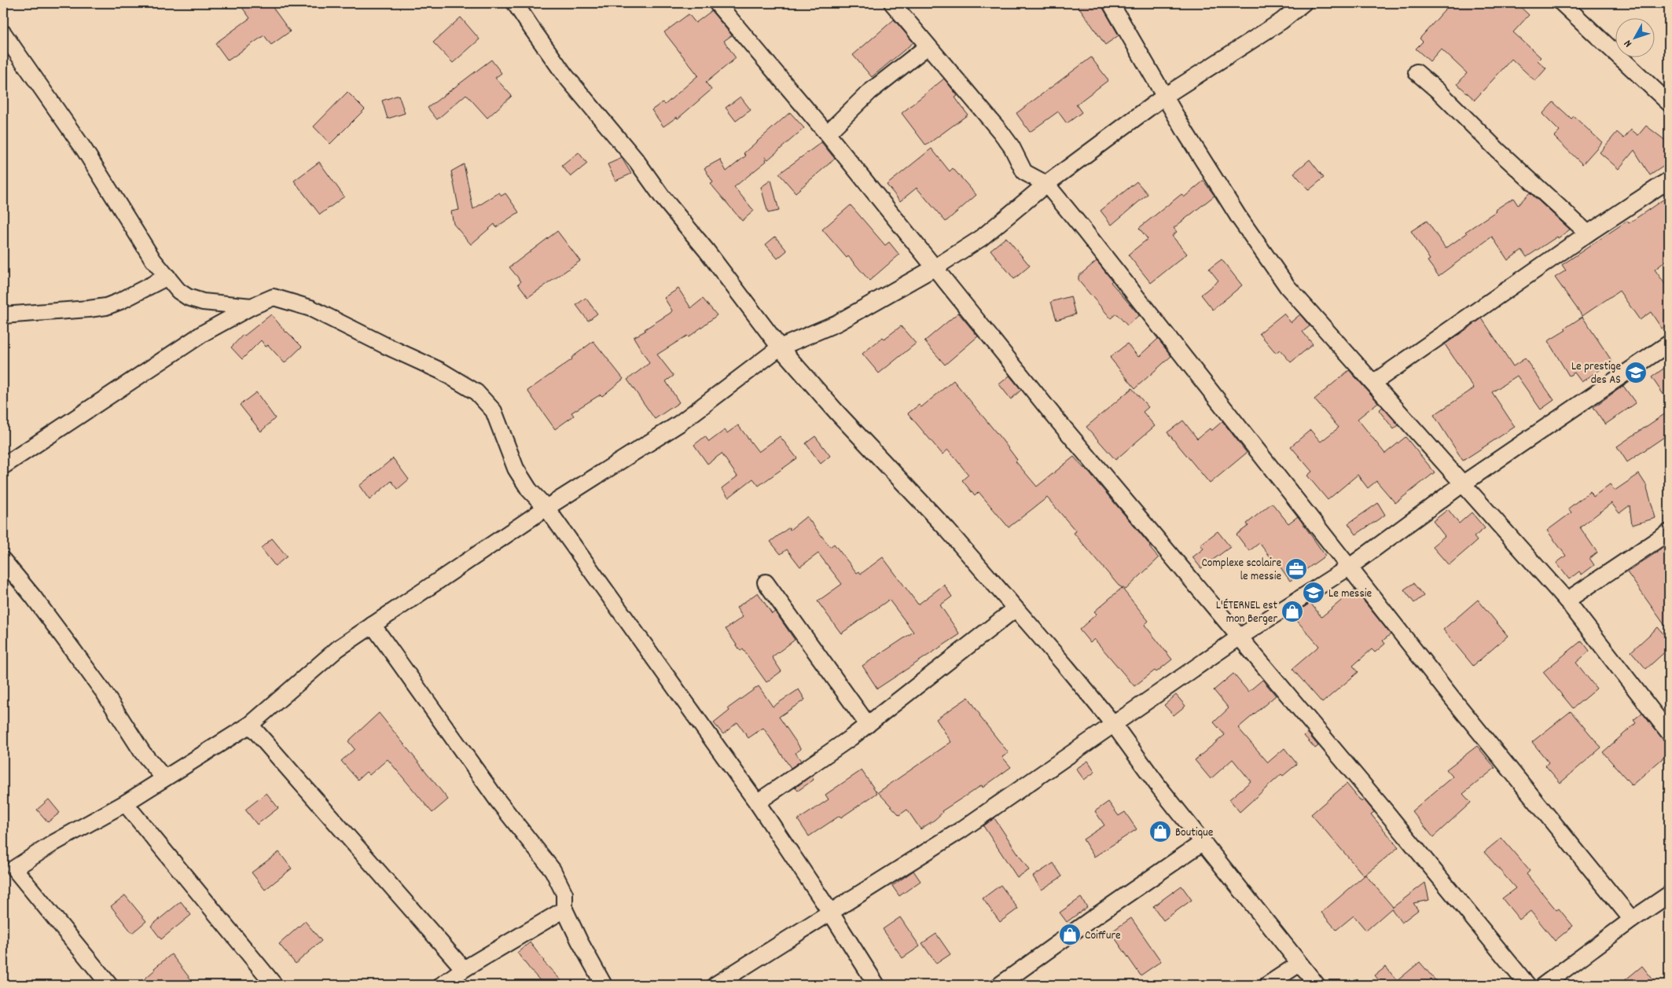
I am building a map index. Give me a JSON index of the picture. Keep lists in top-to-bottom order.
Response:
{
  "places": {
    "school or university": ["Le prestige des AS", "Le messie"],
    "office": ["Complexe scolaire le messie"],
    "shop": ["L'ÉTERNEL est mon Berger", "Boutique", "Coiffure"]
  },
  "north": "bottom left"
}
